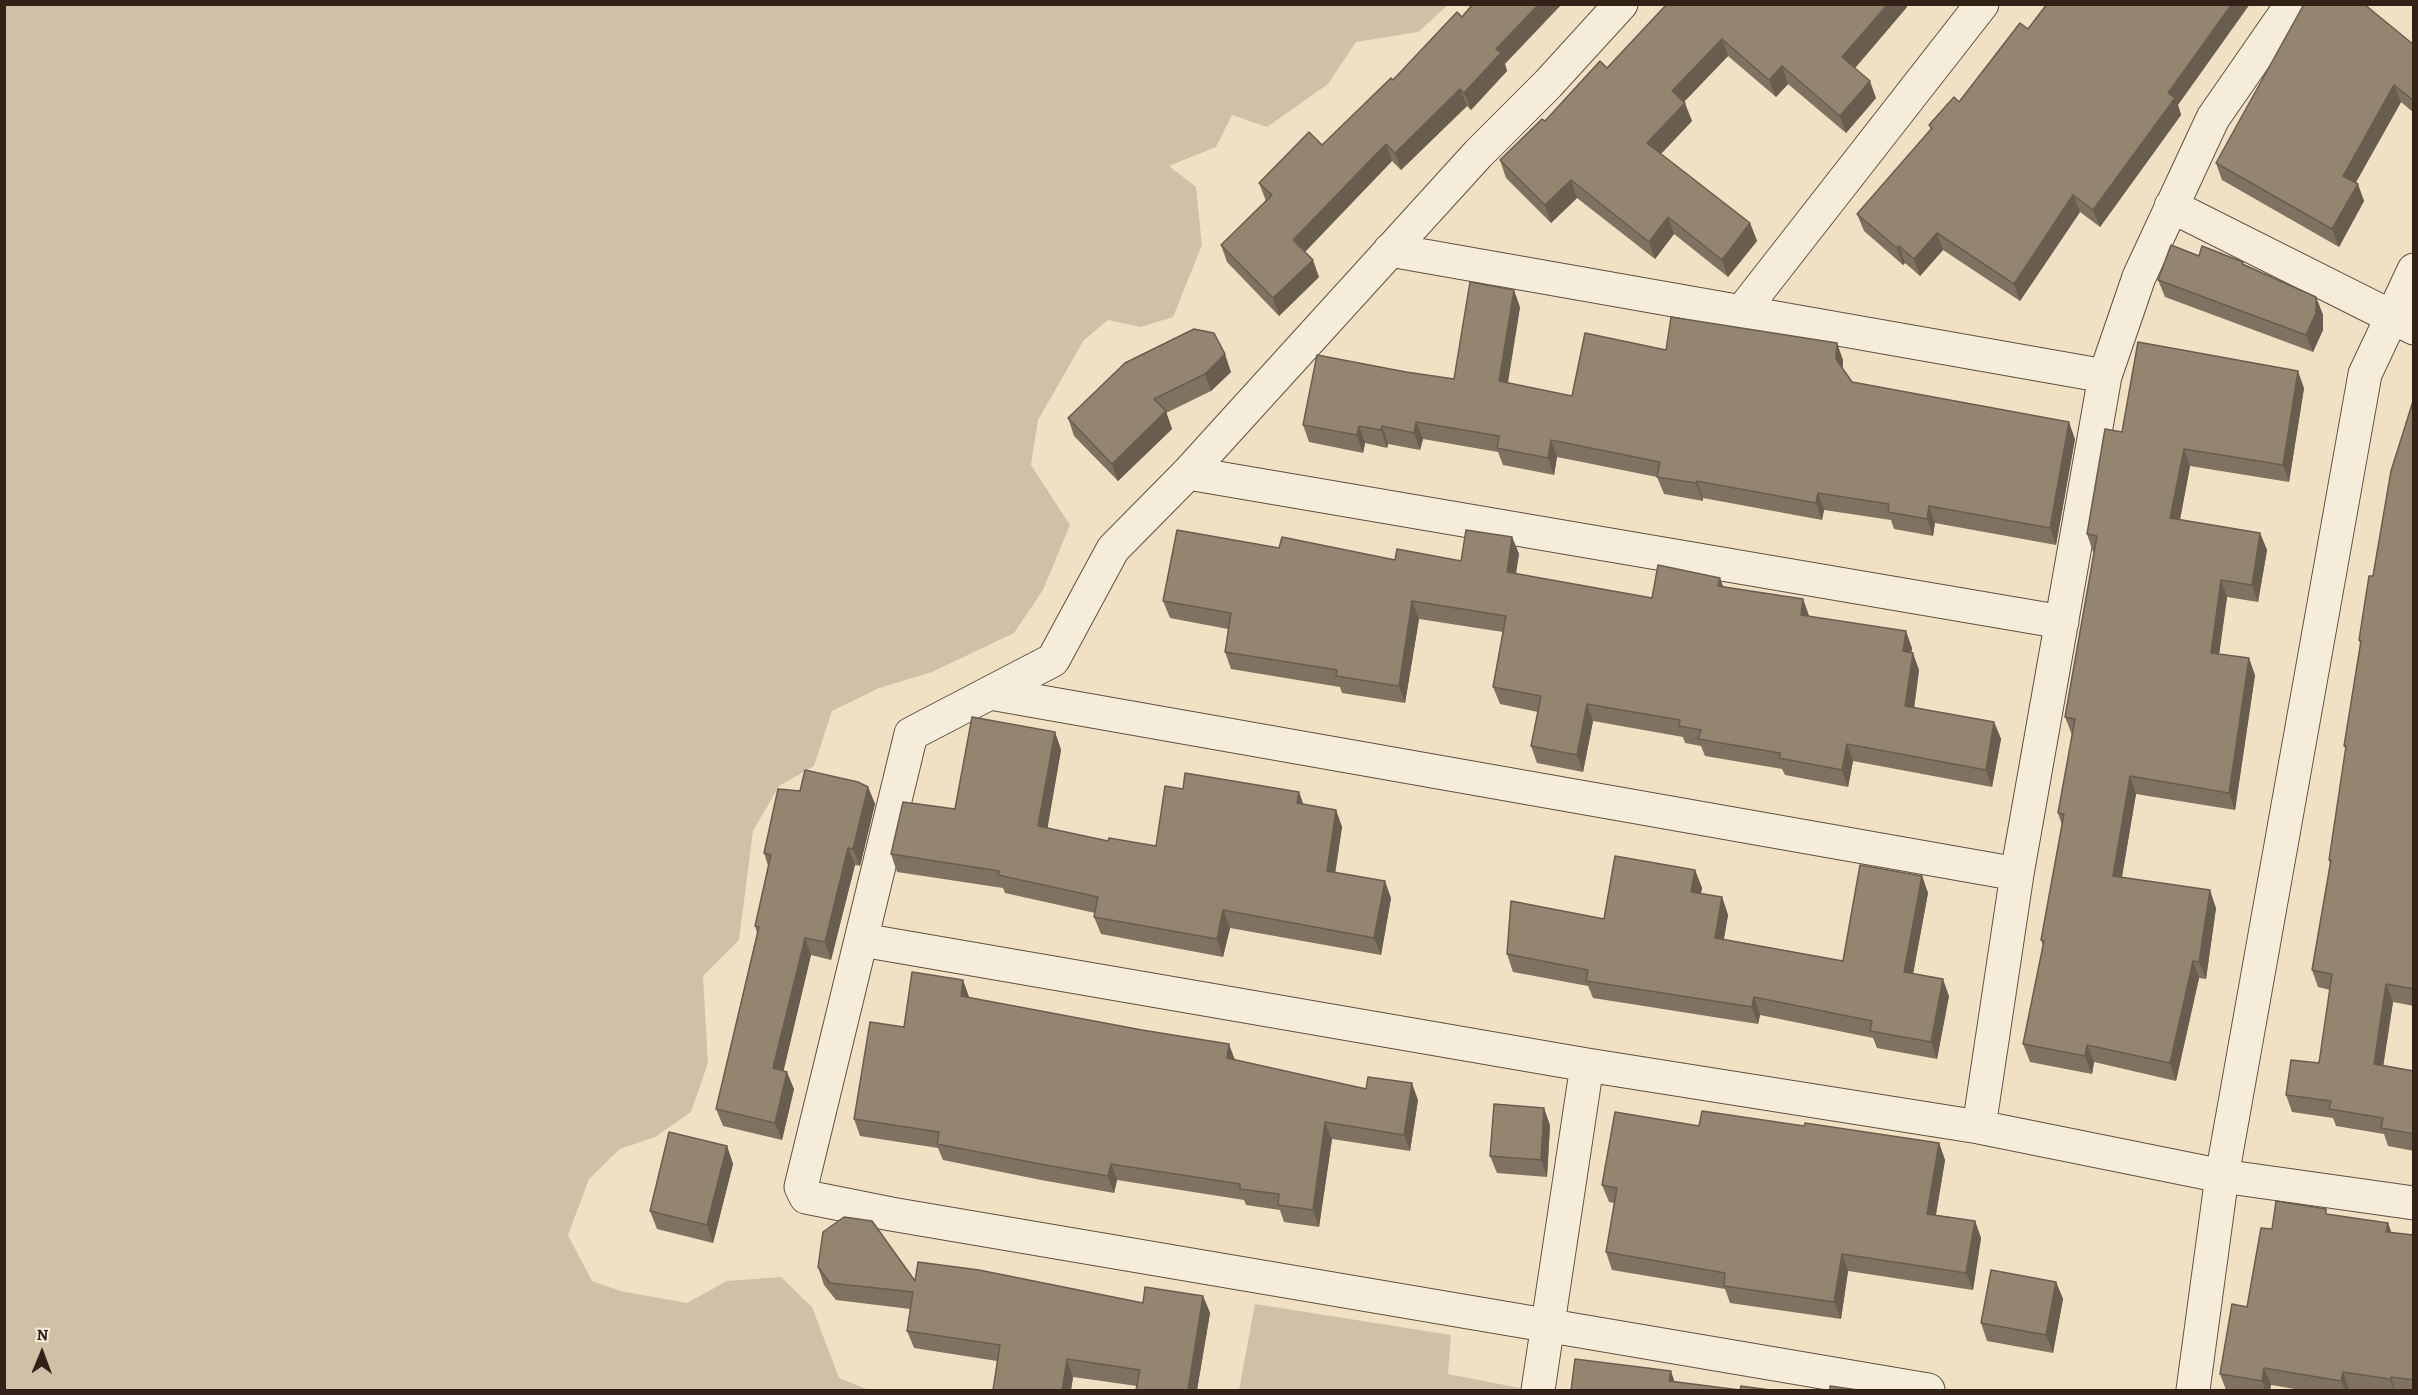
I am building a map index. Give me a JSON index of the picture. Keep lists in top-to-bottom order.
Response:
{
  "north": "top"
}
